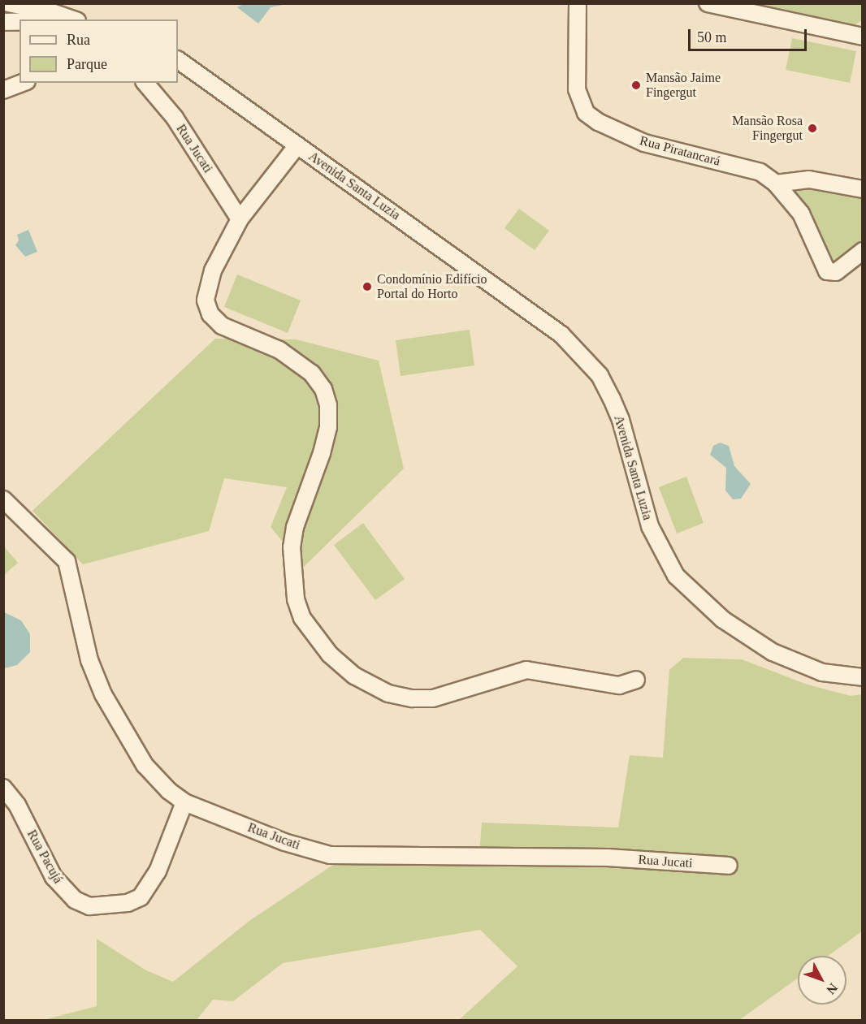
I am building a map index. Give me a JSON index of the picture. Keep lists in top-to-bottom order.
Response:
{
  "streets": {
    "street": [
      "Rua Jucati",
      "Rua Piratancará",
      "Avenida Santa Luzia",
      "Rua Pacujá"
    ]
  },
  "crossings": [
    ["Rua Jucati", "Rua Pacujá"]
  ],
  "places": ["Mansão Jaime Fingergut", "Mansão Rosa Fingergut", "Condomínio Edifício Portal do Horto"],
  "legend": ["Rua", "Parque"],
  "scale_bar": "50 m",
  "north": "bottom right"
}
